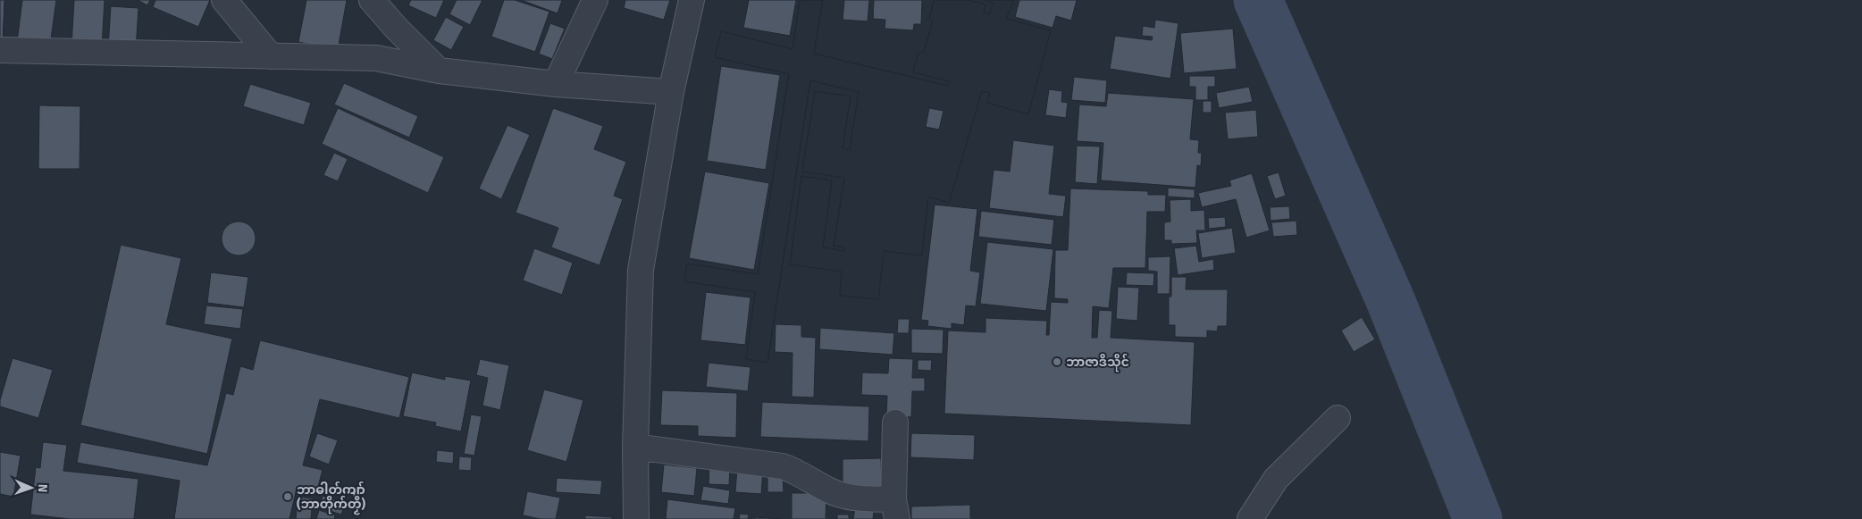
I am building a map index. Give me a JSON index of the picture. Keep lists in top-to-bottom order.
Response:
{
  "places": ["ဘာဇာဒိသိုင်", "ဘာဓါတ်ကျာ် (ဘာတိုက်တၟိ)"],
  "north": "right"
}
